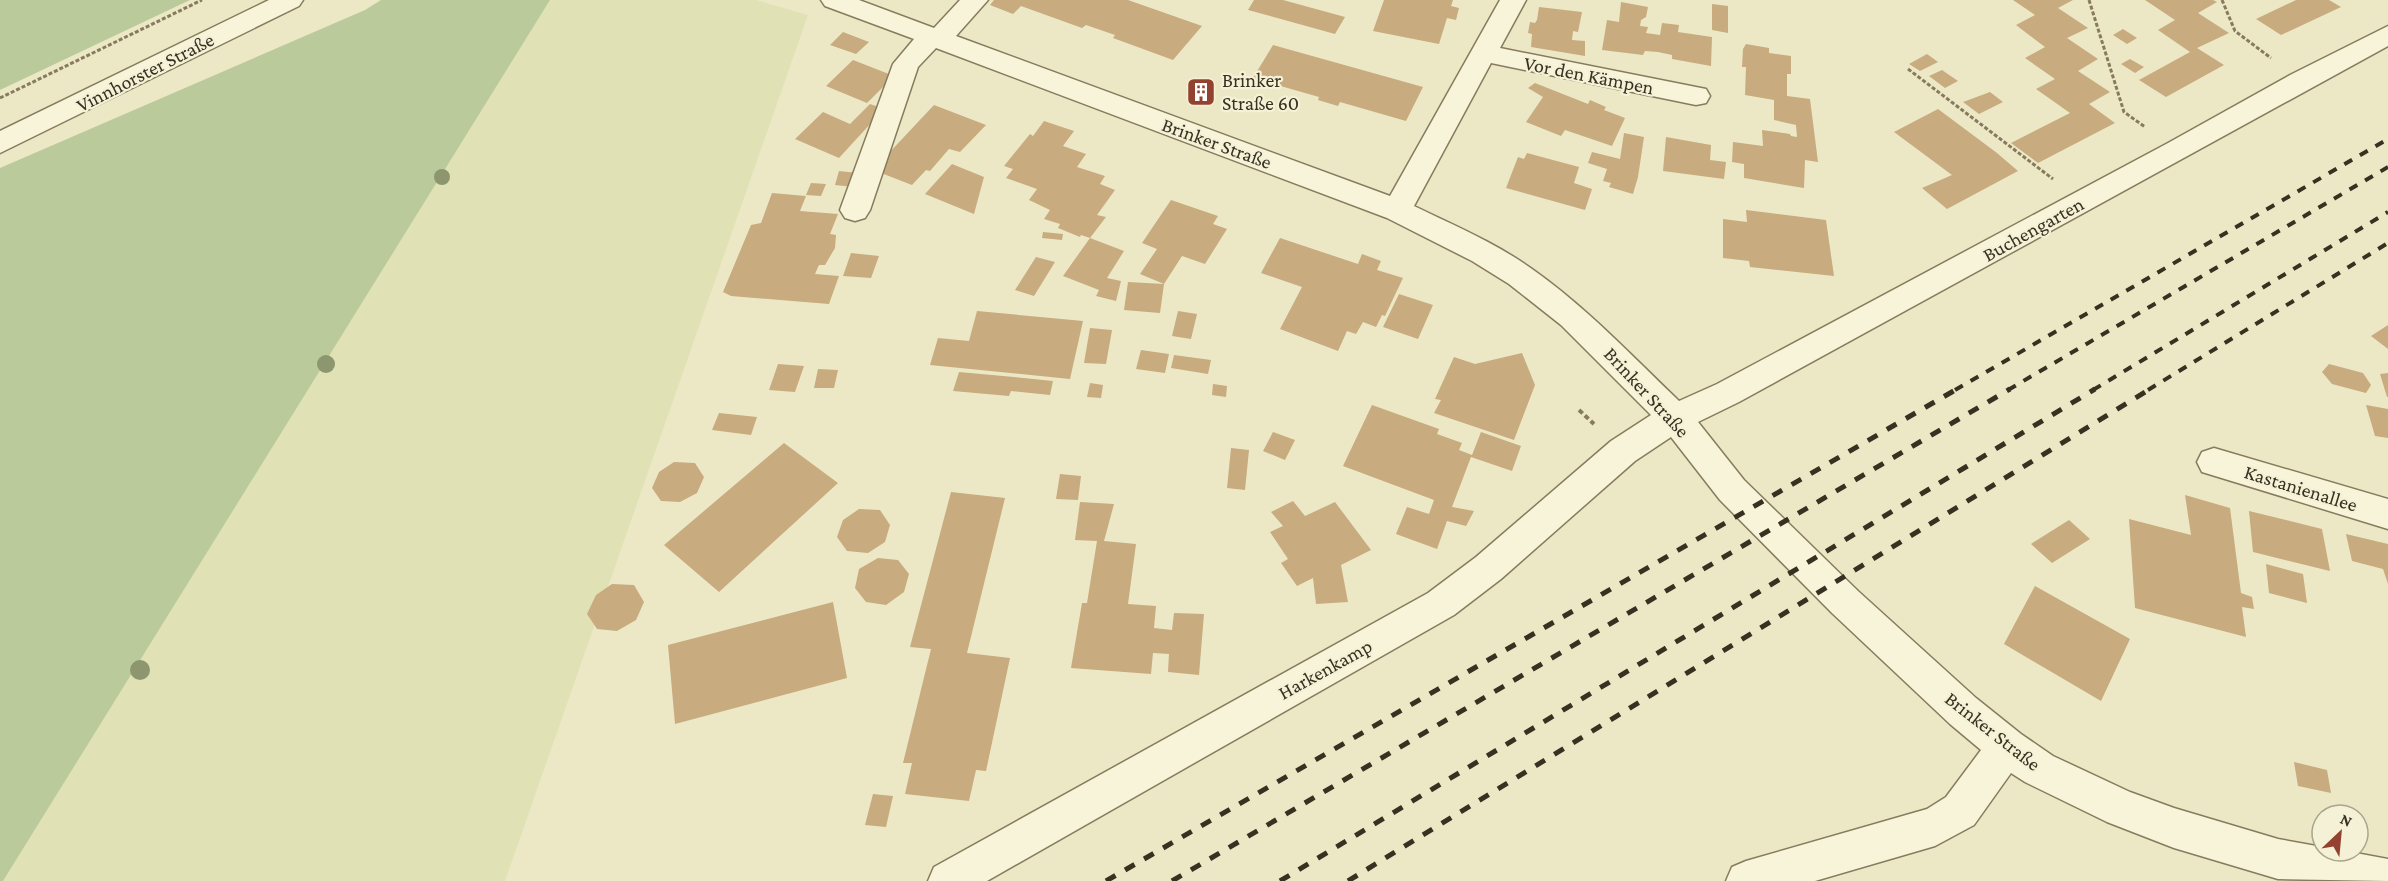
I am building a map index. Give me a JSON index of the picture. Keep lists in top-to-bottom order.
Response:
{
  "streets": {
    "street": [
      "Vinnhorster Straße",
      "Vor den Kämpen",
      "Brinker Straße",
      "Buchengarten",
      "Kastanienallee",
      "Harkenkamp"
    ]
  },
  "crossings": [
    ["Brinker Straße", "Buchengarten"],
    ["Brinker Straße", "Harkenkamp"],
    ["Buchengarten", "Harkenkamp"]
  ],
  "places": {
    "building": ["Brinker Straße 60"]
  },
  "north": "top right"
}
